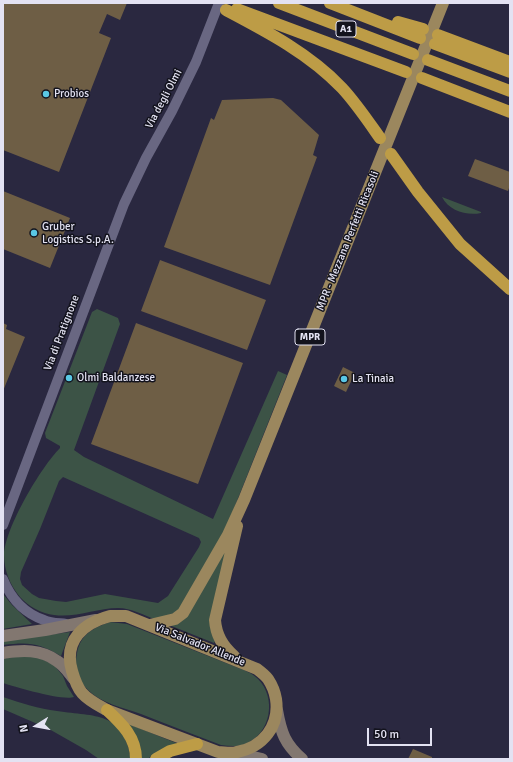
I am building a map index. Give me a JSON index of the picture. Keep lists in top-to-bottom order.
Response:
{
  "streets": {
    "highway": ["A1"],
    "main road": ["MPR - Mezzana Perfetti Ricasoli", "MPR", "Via Salvador Allende"],
    "street": ["Via degli Olmi", "Via di Pratignone"]
  },
  "crossings": [
    ["Via degli Olmi", "Via di Pratignone"],
    ["MPR - Mezzana Perfetti Ricasoli", "Via Salvador Allende"]
  ],
  "places": [
    "Probios",
    "Gruber Logistics S.p.A.",
    "Olmi Baldanzese",
    "La Tinaia"
  ],
  "scale_bar": "50 m",
  "north": "left"
}
